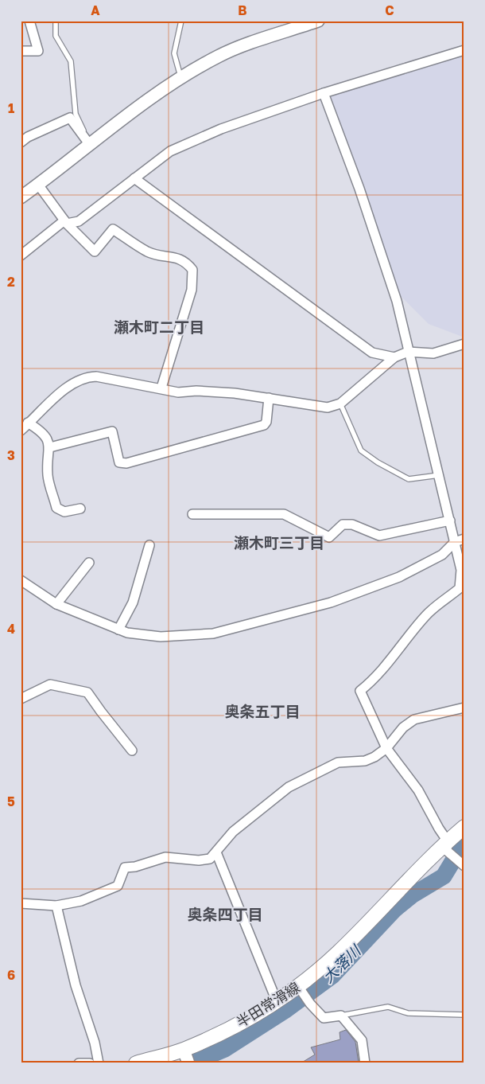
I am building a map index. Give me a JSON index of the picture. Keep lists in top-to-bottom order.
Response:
{
  "streets": {
    "main road": ["半田常滑線"]
  },
  "districts": [
    "瀬木町二丁目",
    "瀬木町三丁目",
    "奥条五丁目",
    "奥条四丁目"
  ],
  "water": ["大落川"],
  "grid": {
    "columns": ["A", "B", "C"],
    "rows": [
      "1",
      "2",
      "3",
      "4",
      "5",
      "6"
    ]
  }
}
